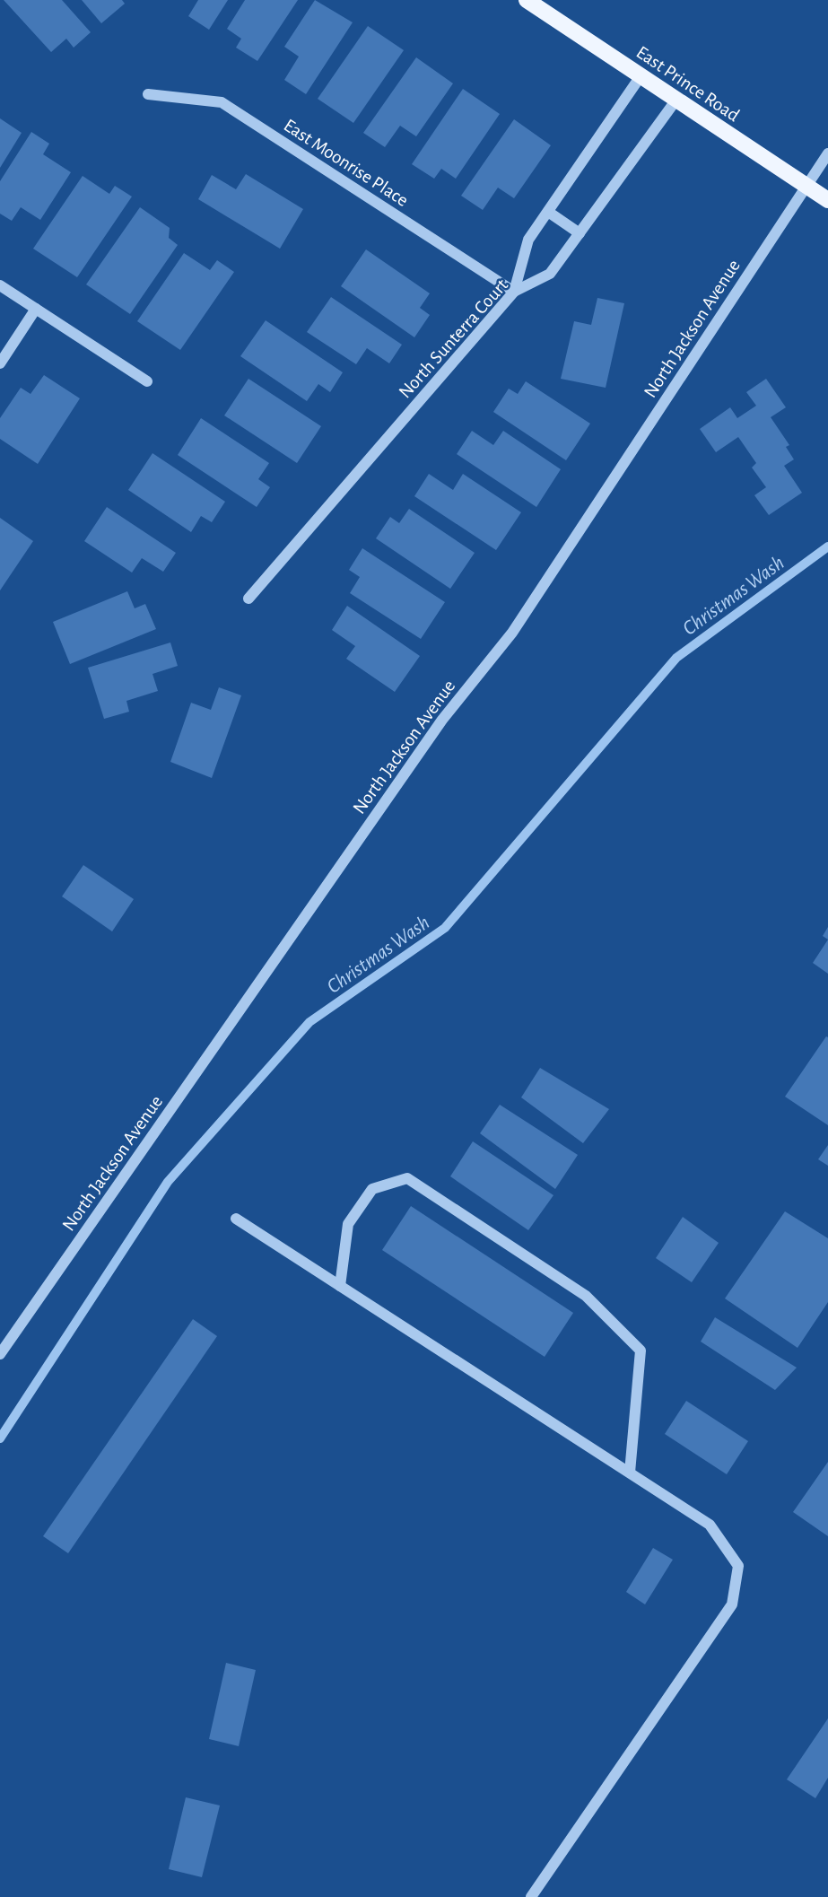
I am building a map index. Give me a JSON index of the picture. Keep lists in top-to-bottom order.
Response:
{
  "streets": {
    "main road": ["East Prince Road"],
    "street": ["East Moonrise Place", "North Jackson Avenue", "North Sunterra Court"]
  },
  "crossings": [
    ["East Prince Road", "North Jackson Avenue"],
    ["East Prince Road", "North Sunterra Court"],
    ["East Moonrise Place", "North Sunterra Court"]
  ],
  "water": ["Christmas Wash"]
}
